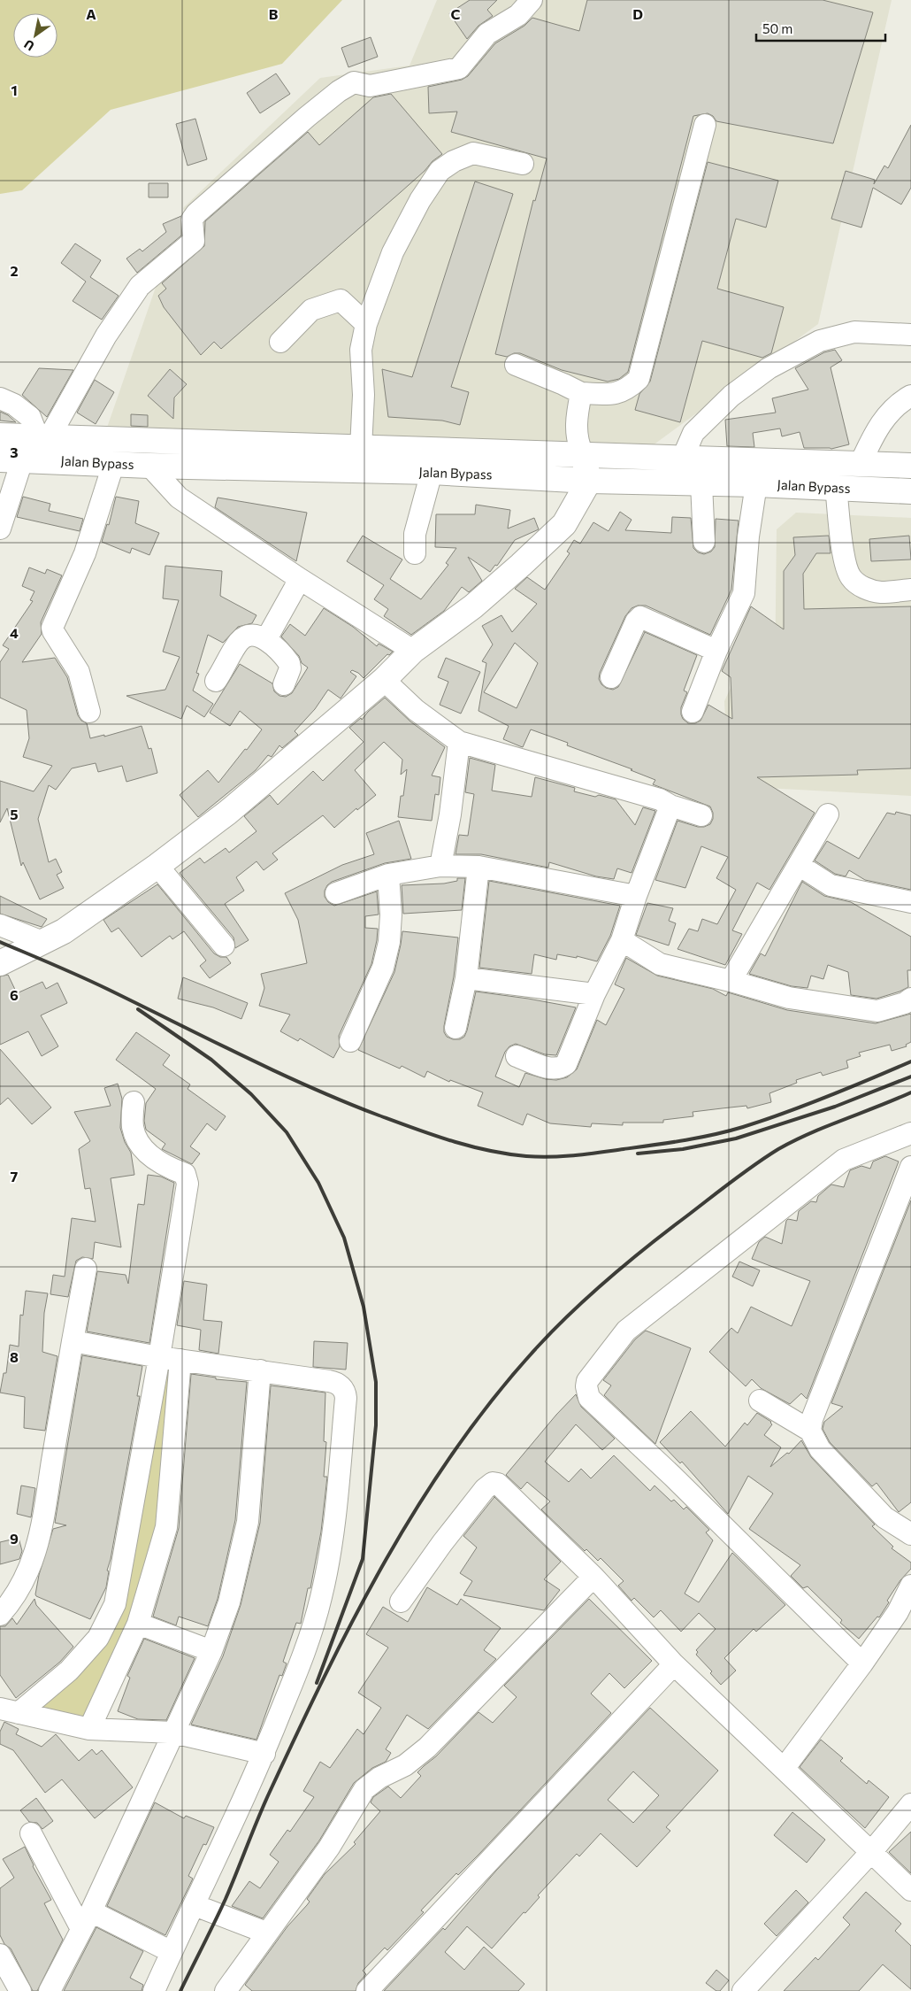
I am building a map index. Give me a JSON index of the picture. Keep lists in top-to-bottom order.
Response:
{
  "streets": {
    "main road": ["Jalan Bypass"]
  },
  "scale_bar": "50 m",
  "north": "bottom left",
  "grid": {
    "columns": [
      "A",
      "B",
      "C",
      "D"
    ],
    "rows": [
      "1",
      "2",
      "3",
      "4",
      "5",
      "6",
      "7",
      "8",
      "9"
    ]
  }
}
